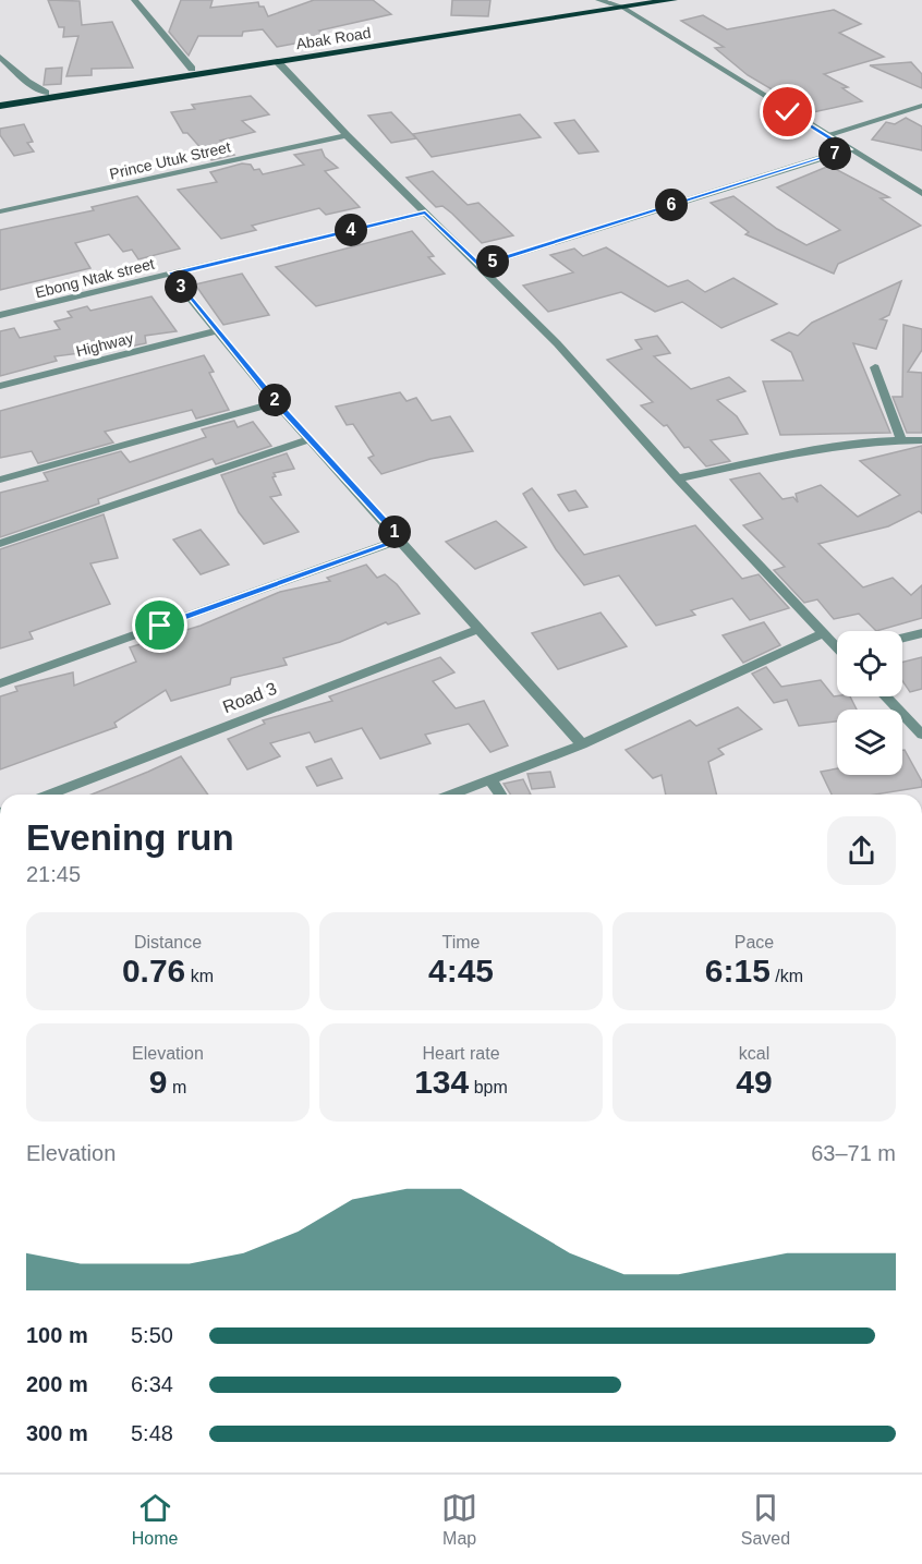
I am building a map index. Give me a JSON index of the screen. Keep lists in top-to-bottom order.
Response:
{
  "streets": {
    "highway": ["Abak Road"],
    "street": [
      "Prince Utuk Street",
      "Ebong Ntak street",
      "Highway",
      "Road 3"
    ]
  },
  "page": {
    "pins": [
      "7",
      "6",
      "4",
      "5",
      "3",
      "2",
      "1"
    ],
    "heading": ["Evening run", "21:45"],
    "stats": [
      ["Distance", "0.76 km"],
      ["Time", "4:45"],
      ["Pace", "6:15 /km"],
      ["Elevation", "9 m"],
      ["Heart rate", "134 bpm"],
      ["kcal", "49"]
    ],
    "chart": ["Elevation", "63–71 m"],
    "list": [
      {
        "name": "100 m",
        "note": "5:50"
      },
      {
        "name": "200 m",
        "note": "6:34"
      },
      {
        "name": "300 m",
        "note": "5:48"
      }
    ],
    "tabs": ["Home", "Map", "Saved"]
  }
}
